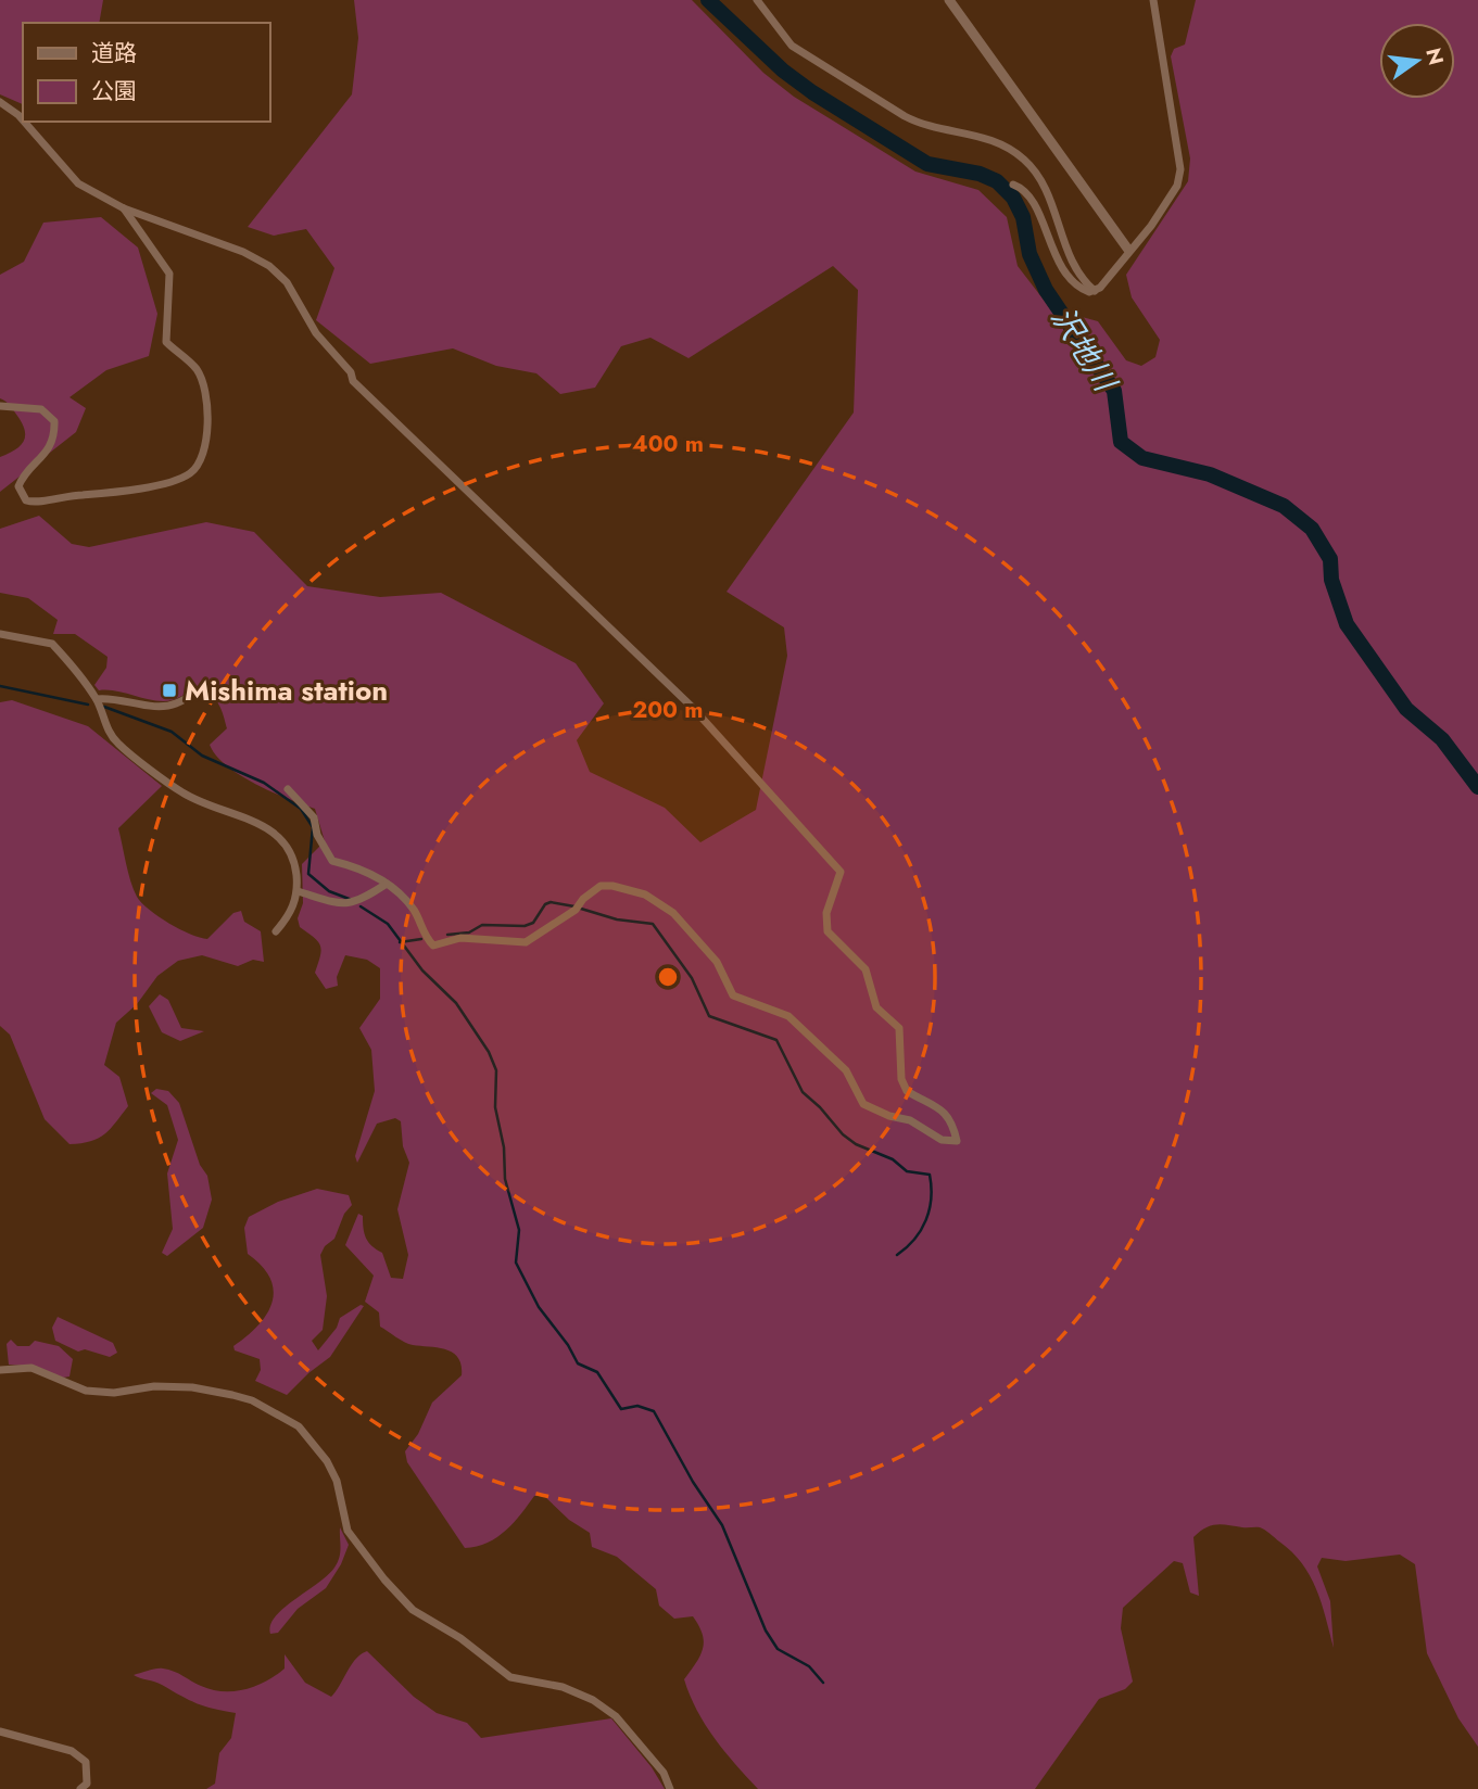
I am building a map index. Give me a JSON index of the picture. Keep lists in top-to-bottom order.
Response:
{
  "water": ["沢地川"],
  "places": {
    "transit": ["Mishima station"]
  },
  "legend": ["道路", "公園"],
  "north": "right",
  "rings": ["400 m", "200 m"]
}
